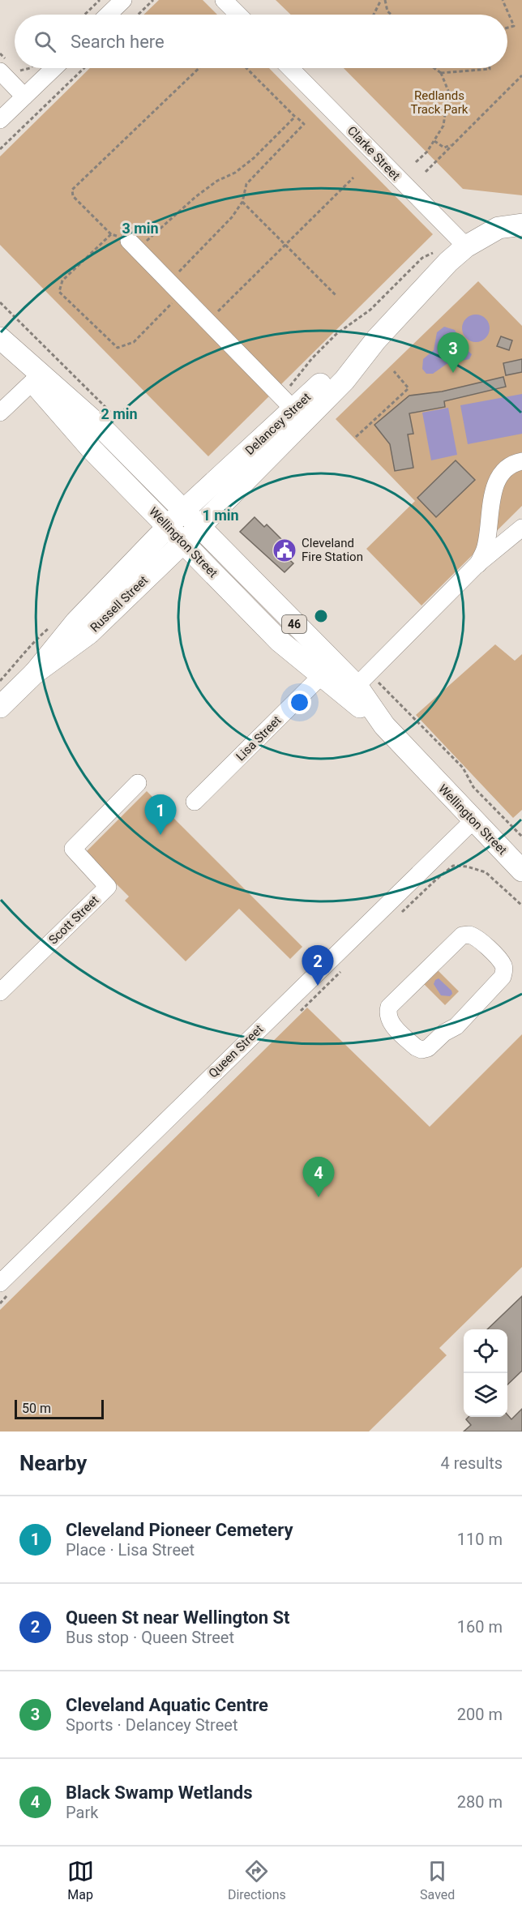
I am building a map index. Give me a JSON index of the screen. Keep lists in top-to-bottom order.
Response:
{
  "streets": {
    "main road": [
      "Delancey Street",
      "Wellington Street",
      "Russell Street",
      "46"
    ],
    "street": [
      "Clarke Street",
      "Lisa Street",
      "Scott Street",
      "Queen Street"
    ]
  },
  "crossings": [
    ["Clarke Street", "Delancey Street"],
    ["Delancey Street", "Wellington Street"],
    ["Delancey Street", "Russell Street"],
    ["Wellington Street", "Russell Street"],
    ["Wellington Street", "Lisa Street"],
    ["Wellington Street", "Queen Street"]
  ],
  "parks": ["Redlands Track Park"],
  "places": {
    "public building": ["Cleveland Fire Station"]
  },
  "scale_bar": "50 m",
  "page": {
    "search": "Search here",
    "pins": [
      "3",
      "1",
      "2",
      "4"
    ],
    "scale": "50 m",
    "heading": ["Nearby", "4 results"],
    "list": [
      {
        "mark": "1",
        "name": "Cleveland Pioneer Cemetery",
        "note": "Place · Lisa Street",
        "value": "110 m"
      },
      {
        "mark": "2",
        "name": "Queen St near Wellington St",
        "note": "Bus stop · Queen Street",
        "value": "160 m"
      },
      {
        "mark": "3",
        "name": "Cleveland Aquatic Centre",
        "note": "Sports · Delancey Street",
        "value": "200 m"
      },
      {
        "mark": "4",
        "name": "Black Swamp Wetlands",
        "note": "Park",
        "value": "280 m"
      }
    ],
    "nav": ["Map", "Directions", "Saved"]
  },
  "rings": ["3 min", "2 min", "1 min"]
}
